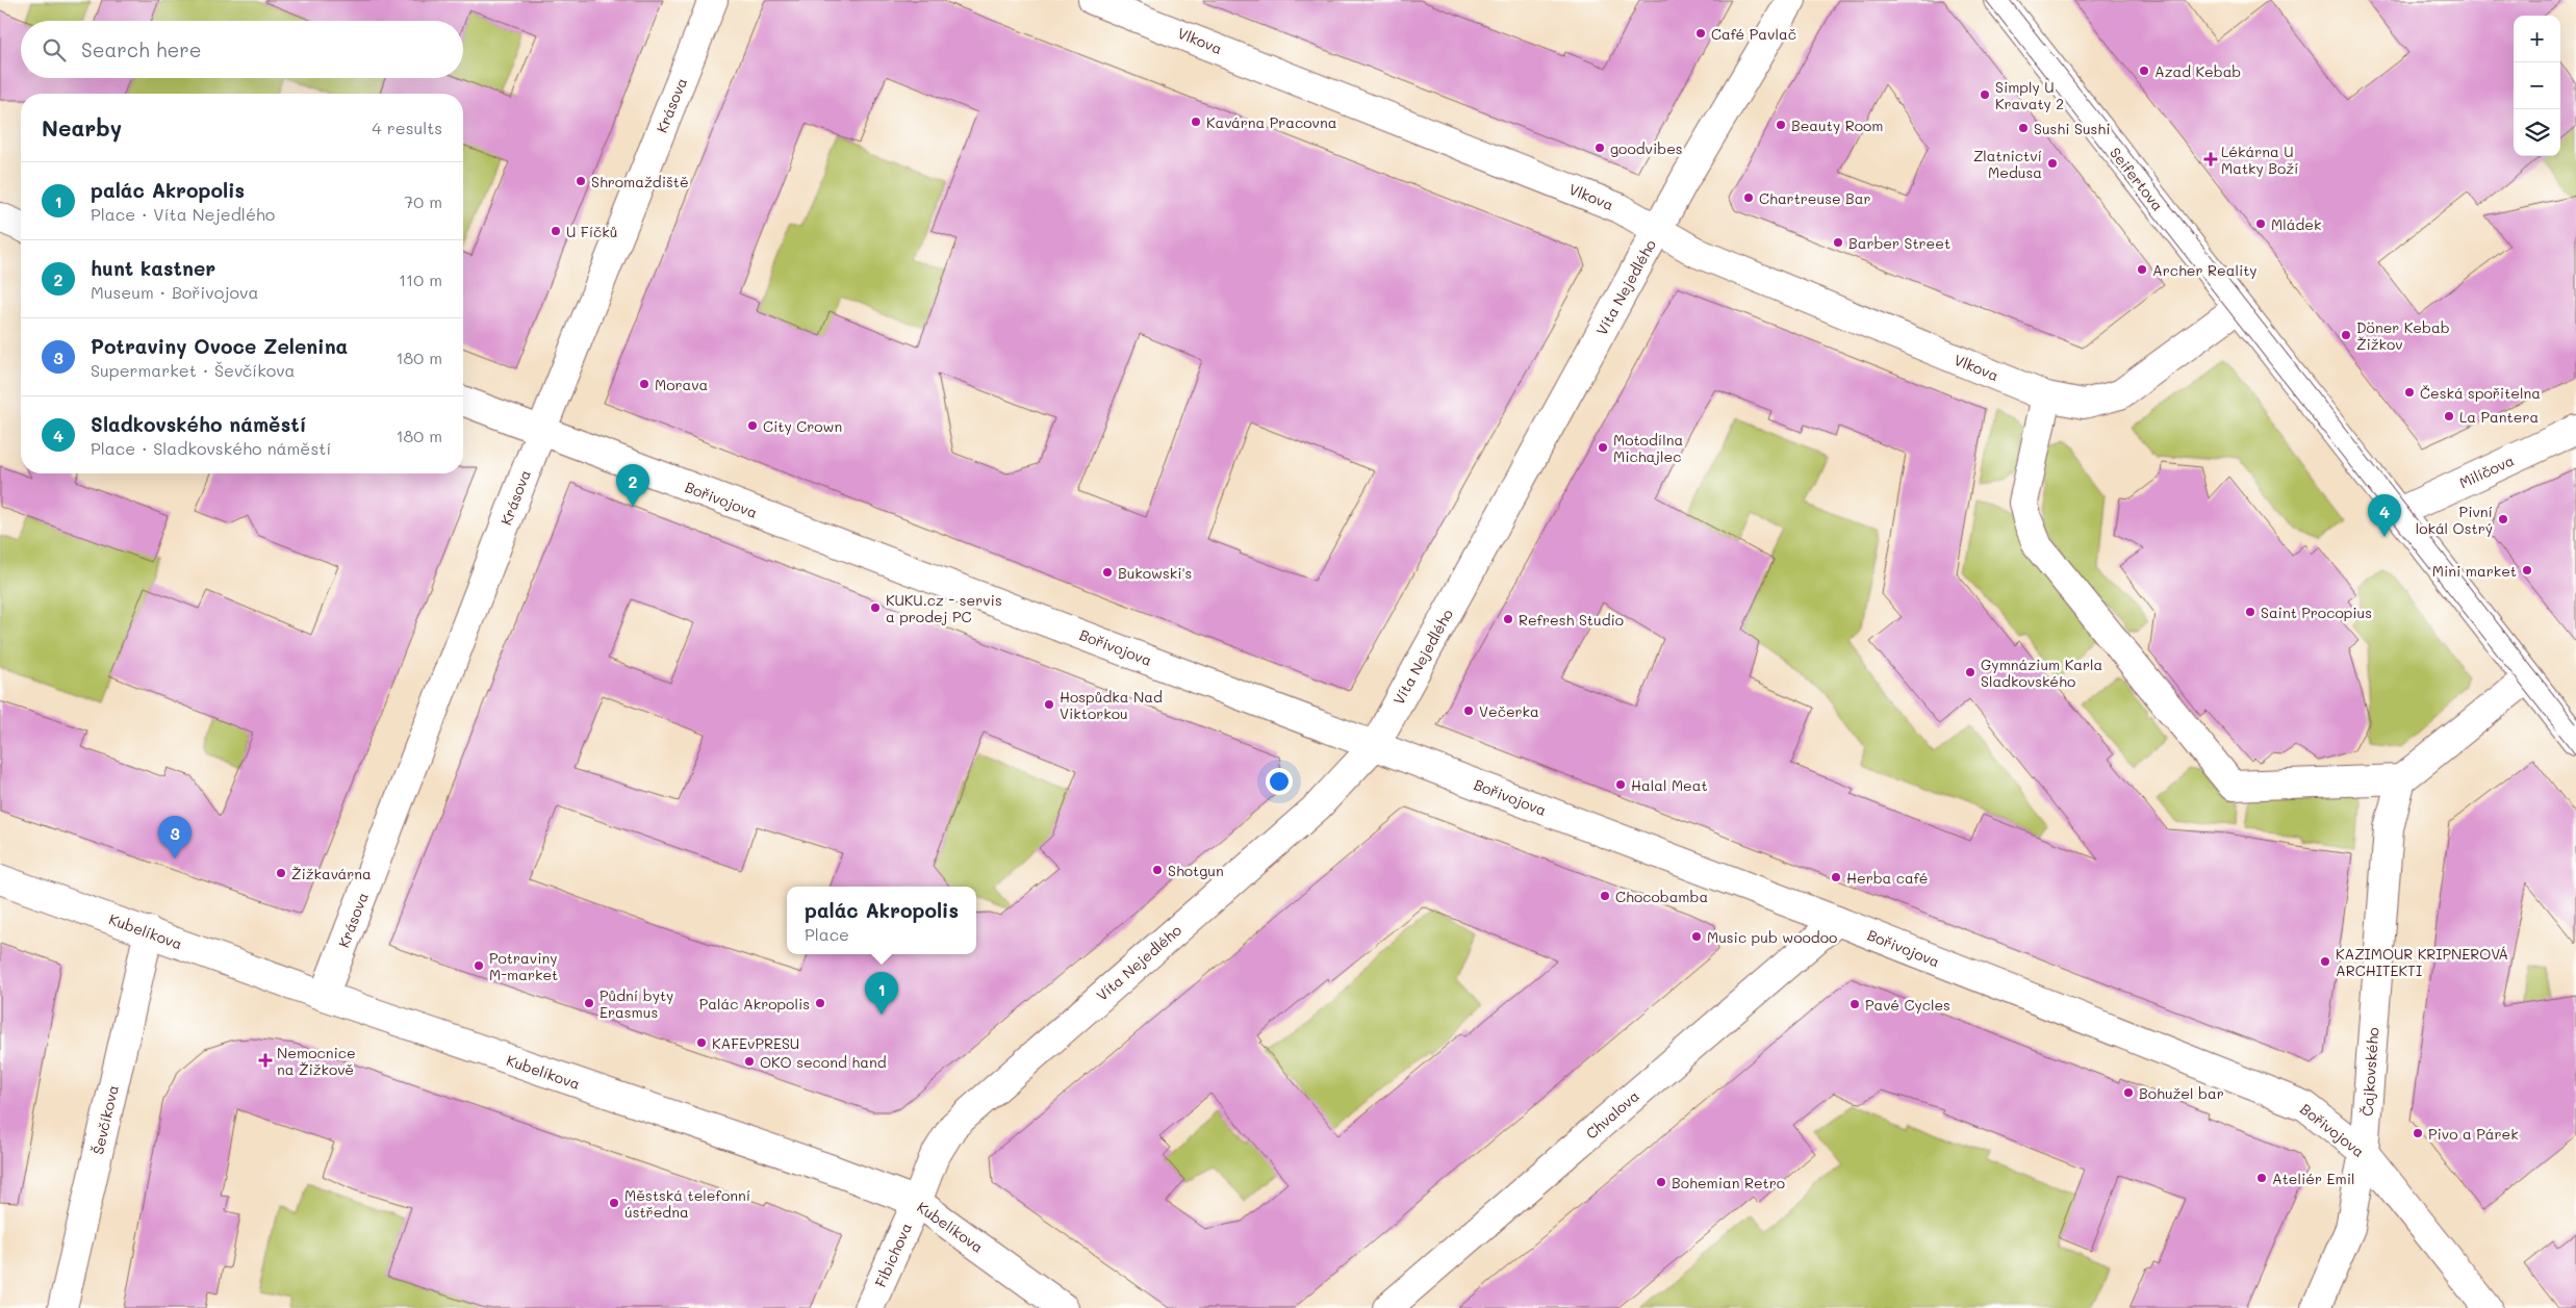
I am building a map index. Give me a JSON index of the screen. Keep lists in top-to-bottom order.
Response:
{
  "streets": {
    "street": [
      "Vlkova",
      "Krásova",
      "Seifertova",
      "Víta Nejedlého",
      "Milíčova",
      "Bořivojova",
      "Kubelíkova",
      "Čajkovského",
      "Chvalova",
      "Ševčíkova",
      "Fibichova"
    ]
  },
  "crossings": [
    ["Vlkova", "Seifertova"],
    ["Vlkova", "Víta Nejedlého"],
    ["Krásova", "Bořivojova"],
    ["Krásova", "Kubelíkova"],
    ["Seifertova", "Milíčova"],
    ["Víta Nejedlého", "Bořivojova"],
    ["Víta Nejedlého", "Kubelíkova"],
    ["Víta Nejedlého", "Fibichova"],
    ["Bořivojova", "Čajkovského"],
    ["Bořivojova", "Chvalova"],
    ["Kubelíkova", "Ševčíkova"],
    ["Kubelíkova", "Fibichova"]
  ],
  "places": {
    "other": [
      "Café Pavlač",
      "Azad Kebab",
      "Simply U Kravaty 2",
      "Kavárna Pracovna",
      "Beauty Room",
      "Sushi Sushi",
      "goodvibes",
      "Zlatnictví Medusa",
      "Shromaždiště",
      "Chartreuse Bar",
      "Mládek",
      "U Fíčků",
      "Barber Street",
      "Archer Reality",
      "Döner Kebab Žižkov",
      "Morava",
      "Česká spořitelna",
      "La Pantera",
      "City Crown",
      "Motodílna Michajlec",
      "Pivní lokál Ostrý",
      "Mini market",
      "Bukowski's",
      "KUKU.cz - servis a prodej PC",
      "Saint Procopius",
      "Refresh Studio",
      "Gymnázium Karla Sladkovského",
      "Hospůdka Nad Viktorkou",
      "Večerka",
      "Halal Meat",
      "Shotgun",
      "Žižkavárna",
      "Herba café",
      "Chocobamba",
      "Music pub woodoo",
      "KAZIMOUR KRIPNEROVÁ ARCHITEKTI",
      "Potraviny M-market",
      "Půdní byty Erasmus",
      "Palác Akropolis",
      "Pavé Cycles",
      "KAFEvPRESU",
      "OKO second hand",
      "Bohužel bar",
      "Pivo a Párek",
      "Ateliér Emil",
      "Bohemian Retro",
      "Městská telefonní ústředna"
    ],
    "health": ["Lékárna U Matky Boží", "Nemocnice na Žižkově"]
  },
  "page": {
    "map_buttons": ["+", "−"],
    "search": "Search here",
    "heading": ["Nearby", "4 results"],
    "list": [
      {
        "mark": "1",
        "name": "palác Akropolis",
        "note": "Place · Víta Nejedlého",
        "value": "70 m"
      },
      {
        "mark": "2",
        "name": "hunt kastner",
        "note": "Museum · Bořivojova",
        "value": "110 m"
      },
      {
        "mark": "3",
        "name": "Potraviny Ovoce Zelenina",
        "note": "Supermarket · Ševčíkova",
        "value": "180 m"
      },
      {
        "mark": "4",
        "name": "Sladkovského náměstí",
        "note": "Place · Sladkovského náměstí",
        "value": "180 m"
      }
    ],
    "pins": [
      "2",
      "4",
      "3",
      "1"
    ],
    "popup": ["palác Akropolis", "Place"]
  }
}
